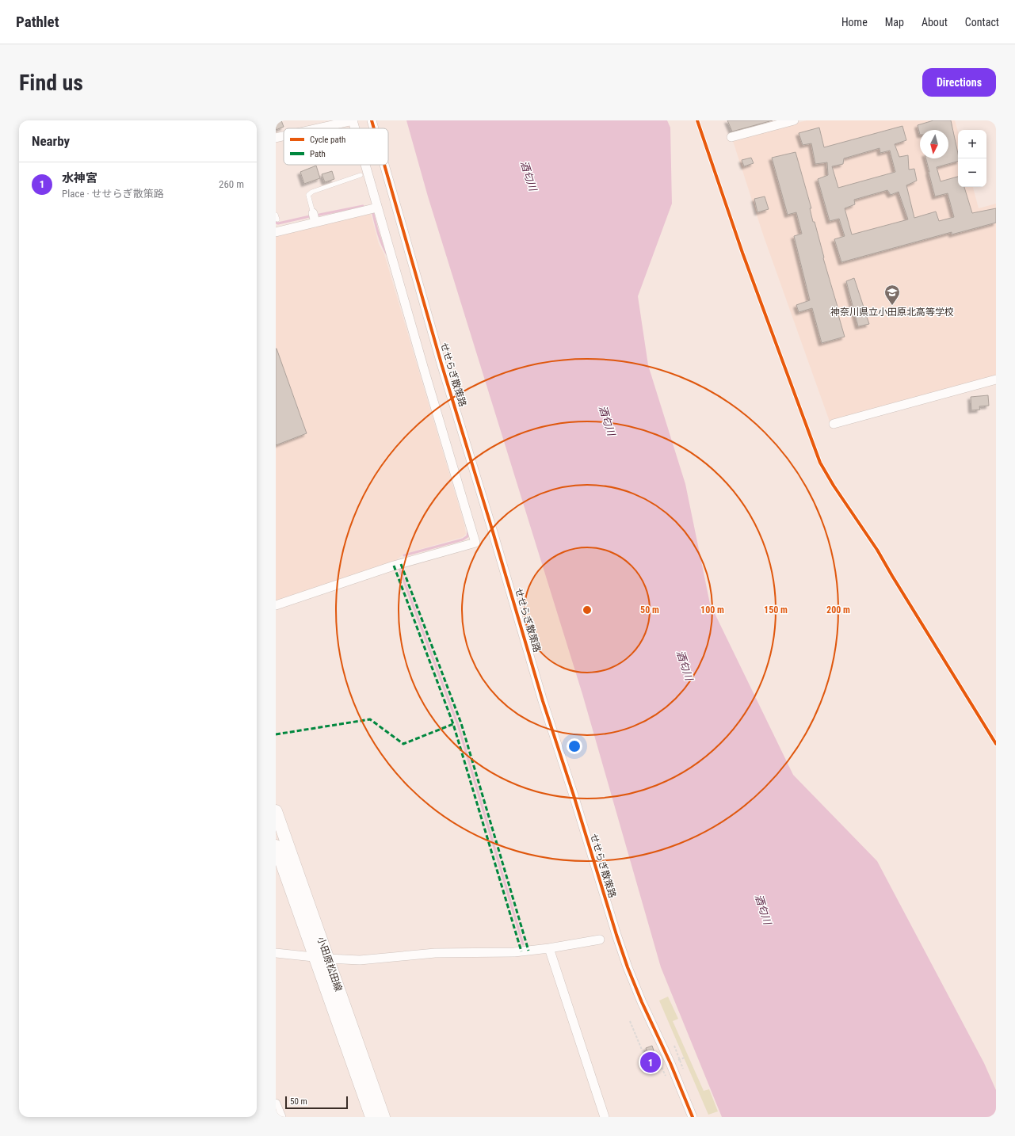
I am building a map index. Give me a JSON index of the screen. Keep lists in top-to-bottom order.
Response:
{
  "streets": {
    "main road": ["小田原松田線"],
    "street": ["せせらぎ散策路"]
  },
  "water": ["酒匂川"],
  "places": {
    "school or university": ["神奈川県立小田原北高等学校"]
  },
  "legend": ["Cycle path", "Path"],
  "scale_bar": "50 m",
  "north": "bottom",
  "page": {
    "header": "Pathlet",
    "nav": [
      "Home",
      "Map",
      "About",
      "Contact"
    ],
    "buttons": "Directions",
    "title": "Find us",
    "heading": "Nearby",
    "map_buttons": ["+", "−"],
    "list": [
      {
        "mark": "1",
        "name": "水神宮",
        "note": "Place · せせらぎ散策路",
        "value": "260 m"
      }
    ],
    "pins": "1",
    "scale": "50 m"
  },
  "rings": [
    "50 m",
    "100 m",
    "150 m",
    "200 m"
  ]
}
